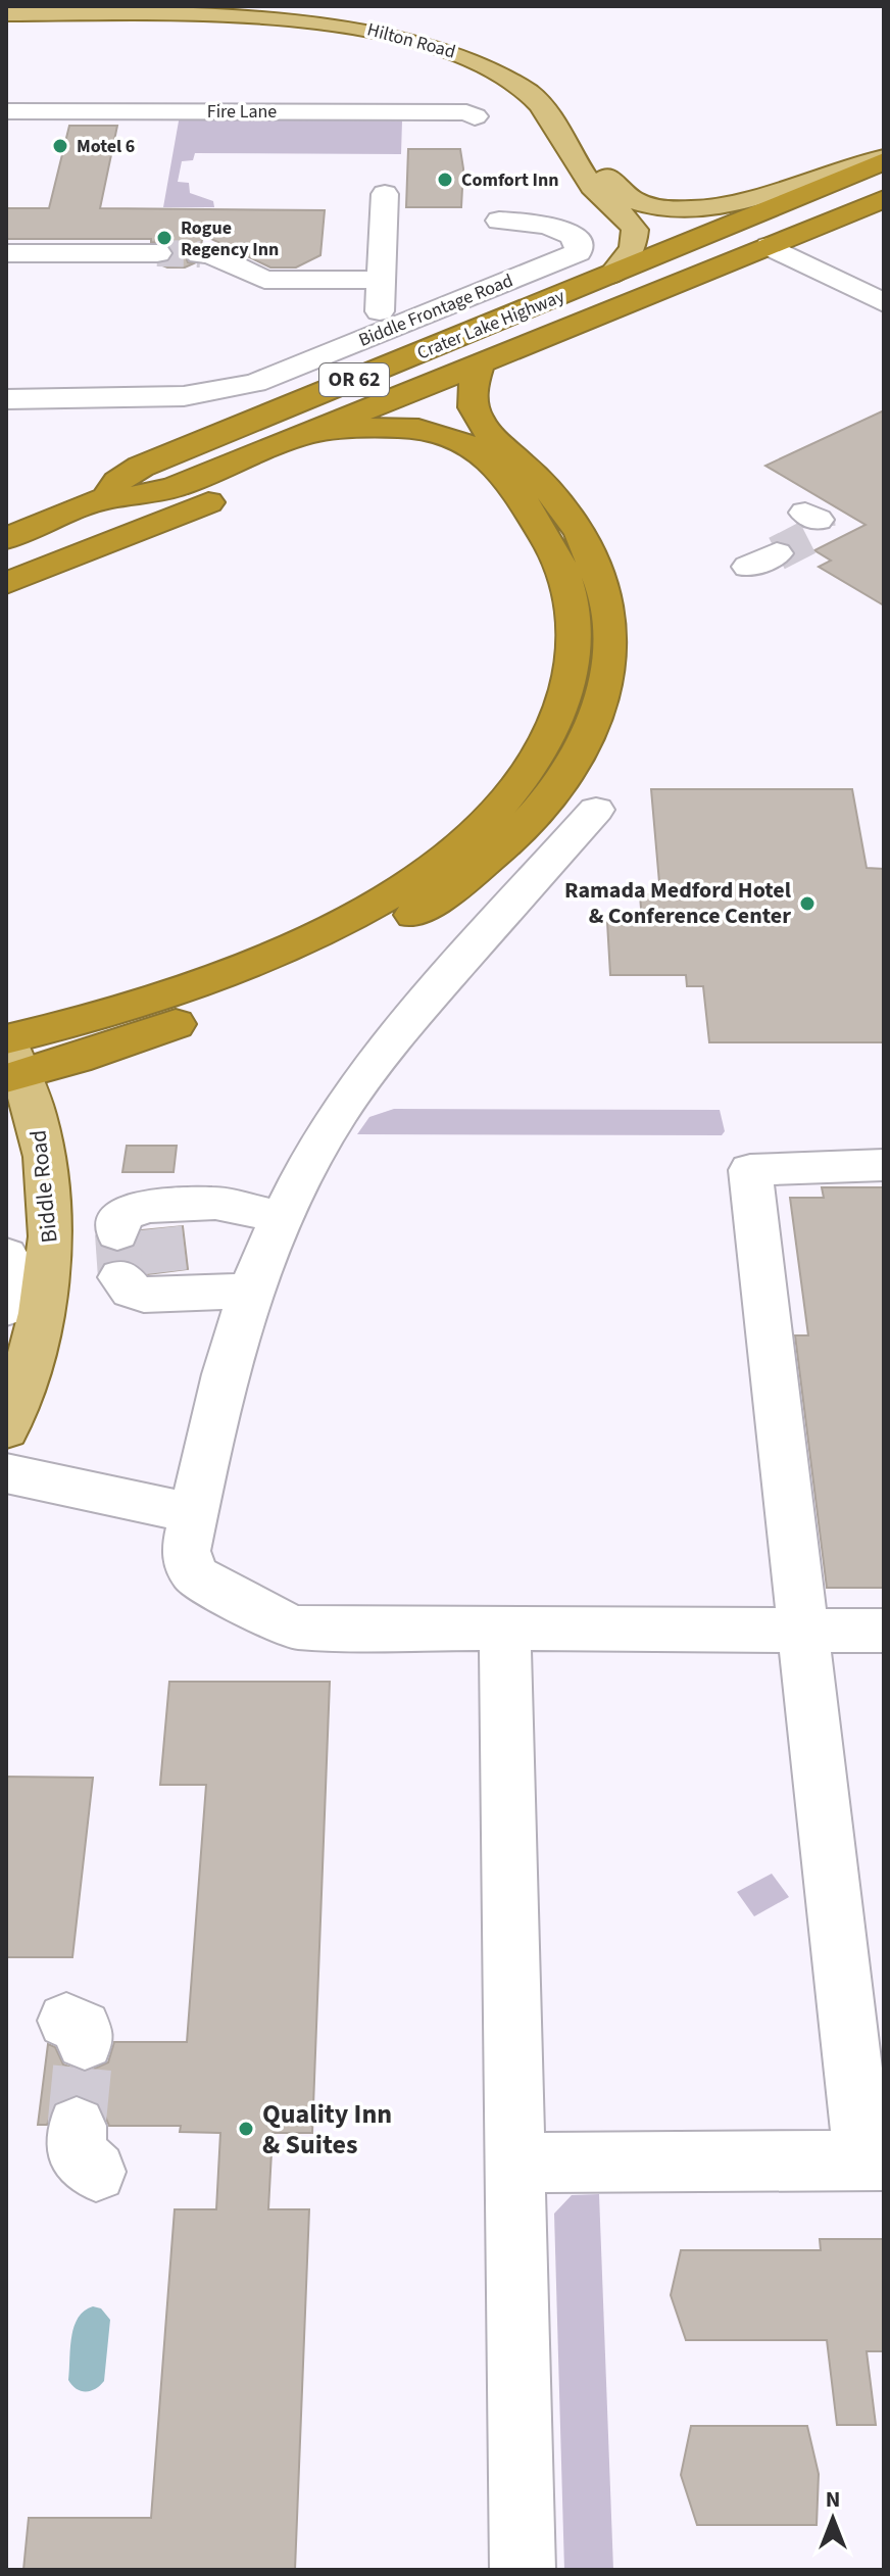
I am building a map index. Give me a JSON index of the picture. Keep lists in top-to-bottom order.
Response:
{
  "streets": {
    "highway": ["Crater Lake Highway", "OR 62"],
    "main road": ["Hilton Road", "Biddle Road"],
    "lane": ["Fire Lane", "Biddle Frontage Road"]
  },
  "crossings": [
    ["Hilton Road", "Crater Lake Highway"]
  ],
  "places": [
    "Motel 6",
    "Comfort Inn",
    "Rogue Regency Inn",
    "Ramada Medford Hotel & Conference Center",
    "Quality Inn & Suites"
  ],
  "north": "top"
}
